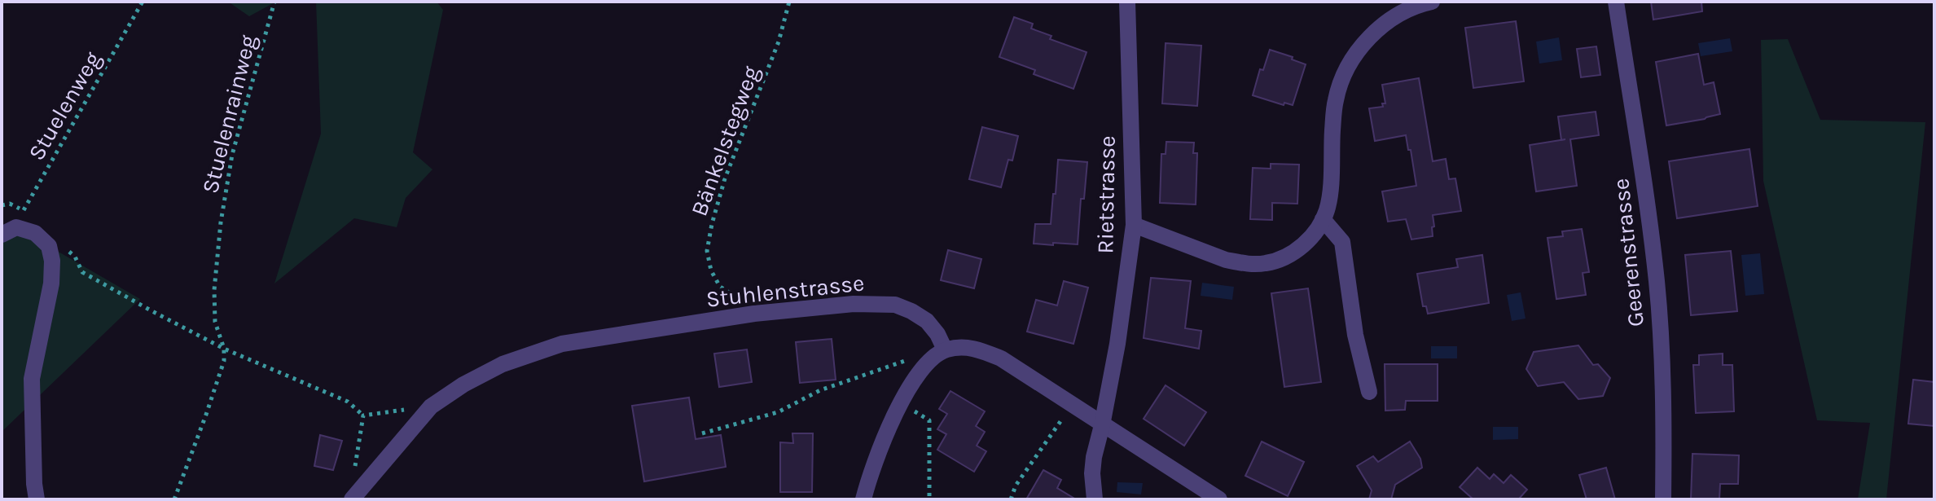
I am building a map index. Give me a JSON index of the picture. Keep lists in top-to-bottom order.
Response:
{
  "streets": {
    "street": ["Rietstrasse", "Geerenstrasse", "Stuhlenstrasse"],
    "path": ["Stuelenweg", "Stuelenrainweg", "Bänkelstegweg"]
  },
  "crossings": [
    ["Bänkelstegweg", "Stuhlenstrasse"]
  ]
}
